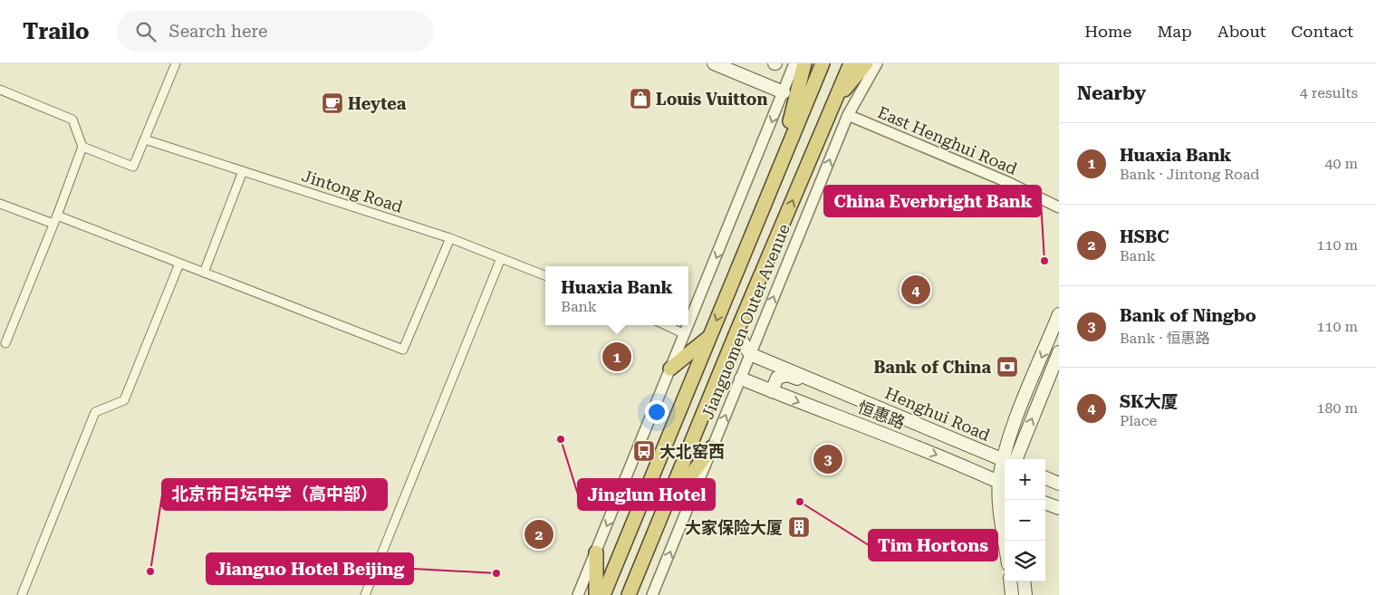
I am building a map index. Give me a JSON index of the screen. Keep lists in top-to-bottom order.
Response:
{
  "streets": {
    "highway": ["Jianguomen Outer Avenue"],
    "main road": ["Henghui Road", "恒惠路"],
    "street": ["East Henghui Road", "Jintong Road"]
  },
  "crossings": [
    ["East Henghui Road", "Jianguomen Outer Avenue"],
    ["Jianguomen Outer Avenue", "Henghui Road"],
    ["Jianguomen Outer Avenue", "恒惠路"]
  ],
  "one_way": ["恒惠路"],
  "places": {
    "shop": ["Louis Vuitton"],
    "cafe": ["Heytea"],
    "other": [
      "China Everbright Bank",
      "Jinglun Hotel",
      "Tim Hortons",
      "北京市日坛中学（高中部）",
      "Jianguo Hotel Beijing"
    ],
    "bank": ["Bank of China"],
    "bus stop": ["大北窑西"],
    "building": ["大家保险大厦"]
  },
  "page": {
    "header": "Trailo",
    "search": "Search here",
    "nav": [
      "Home",
      "Map",
      "About",
      "Contact"
    ],
    "heading": ["Nearby", "4 results"],
    "list": [
      {
        "mark": "1",
        "name": "Huaxia Bank",
        "note": "Bank · Jintong Road",
        "value": "40 m"
      },
      {
        "mark": "2",
        "name": "HSBC",
        "note": "Bank",
        "value": "110 m"
      },
      {
        "mark": "3",
        "name": "Bank of Ningbo",
        "note": "Bank · 恒惠路",
        "value": "110 m"
      },
      {
        "mark": "4",
        "name": "SK大厦",
        "note": "Place",
        "value": "180 m"
      }
    ],
    "popup": ["Huaxia Bank", "Bank"],
    "pins": [
      "4",
      "1",
      "3",
      "2"
    ],
    "map_buttons": ["+", "−"]
  }
}
